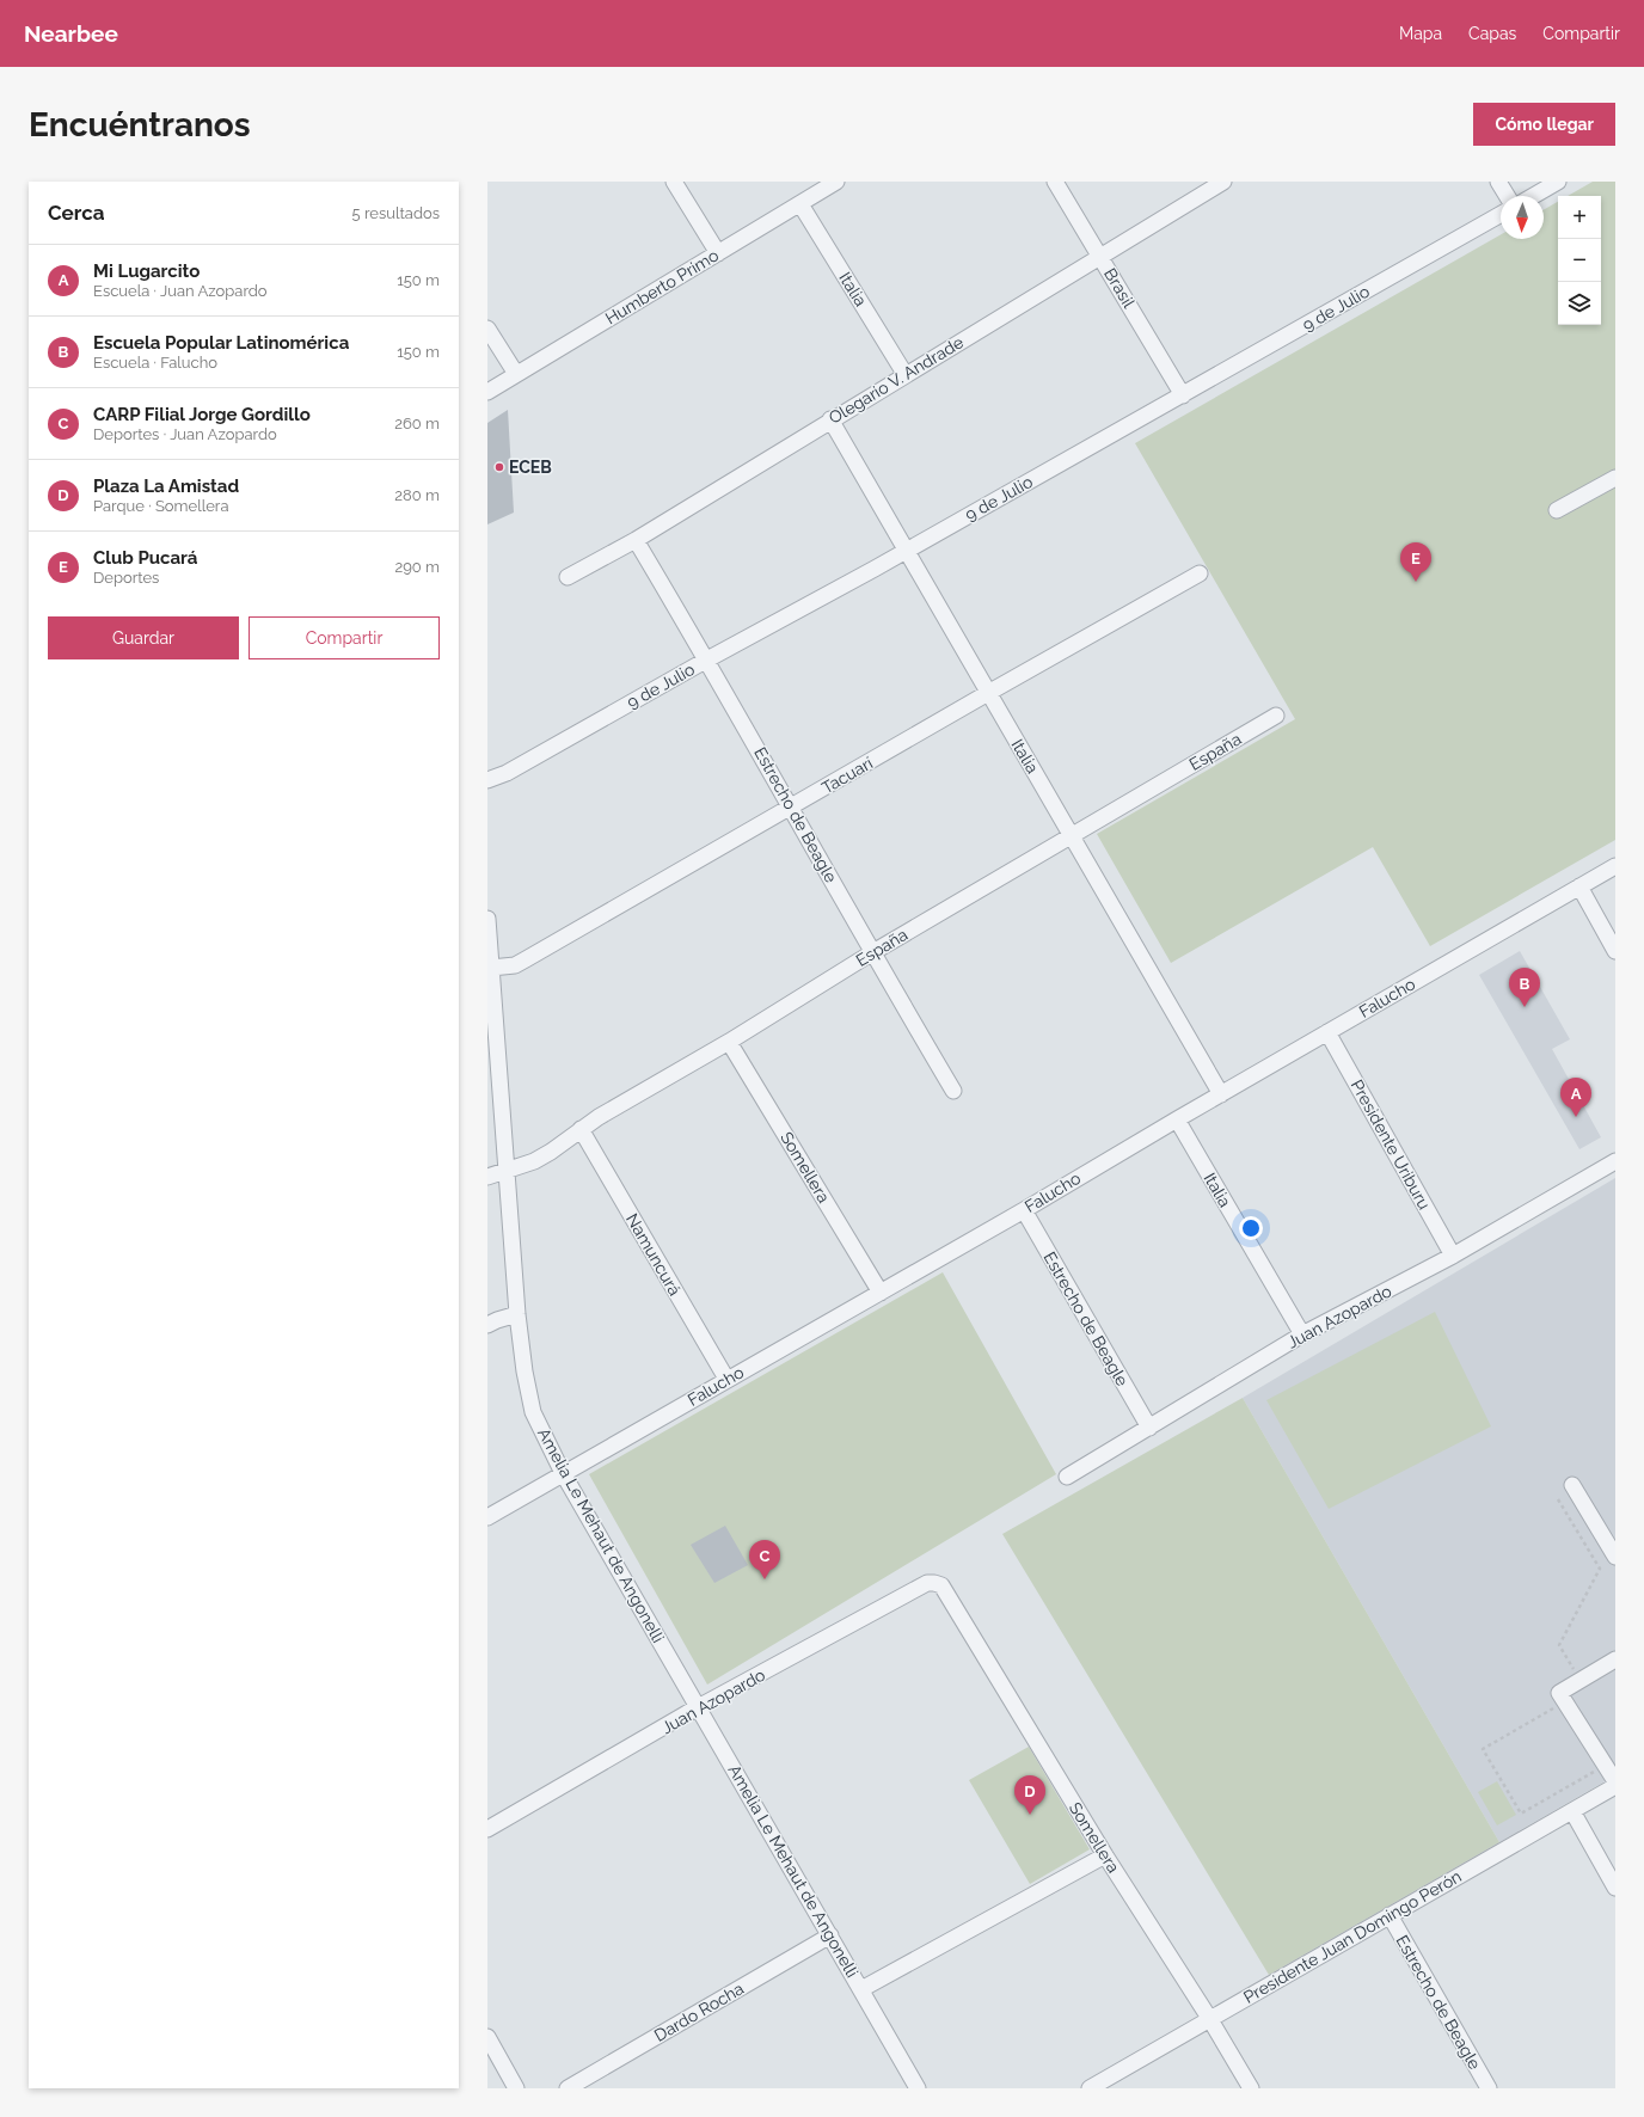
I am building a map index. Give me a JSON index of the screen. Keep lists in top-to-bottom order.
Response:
{
  "streets": {
    "street": [
      "Humberto Primo",
      "Brasil",
      "Italia",
      "9 de Julio",
      "Olegario V. Andrade",
      "España",
      "Tacuarí",
      "Estrecho de Beagle",
      "Falucho",
      "Presidente Uriburu",
      "Somellera",
      "Namuncurá",
      "Juan Azopardo",
      "Amelia Le Mehaut de Angonelli",
      "Presidente Juan Domingo Perón",
      "Dardo Rocha"
    ]
  },
  "crossings": [
    ["Humberto Primo", "Italia"],
    ["Brasil", "9 de Julio"],
    ["Brasil", "Olegario V. Andrade"],
    ["Italia", "9 de Julio"],
    ["Italia", "Olegario V. Andrade"],
    ["Italia", "España"],
    ["Italia", "Tacuarí"],
    ["Italia", "Falucho"],
    ["Italia", "Juan Azopardo"],
    ["9 de Julio", "Estrecho de Beagle"],
    ["Olegario V. Andrade", "Estrecho de Beagle"],
    ["España", "Estrecho de Beagle"],
    ["España", "Somellera"],
    ["España", "Namuncurá"],
    ["España", "Amelia Le Mehaut de Angonelli"],
    ["Tacuarí", "Estrecho de Beagle"],
    ["Tacuarí", "Amelia Le Mehaut de Angonelli"],
    ["Estrecho de Beagle", "Falucho"],
    ["Estrecho de Beagle", "Juan Azopardo"],
    ["Estrecho de Beagle", "Presidente Juan Domingo Perón"],
    ["Falucho", "Presidente Uriburu"],
    ["Falucho", "Somellera"],
    ["Falucho", "Namuncurá"],
    ["Falucho", "Amelia Le Mehaut de Angonelli"],
    ["Presidente Uriburu", "Juan Azopardo"],
    ["Somellera", "Juan Azopardo"],
    ["Somellera", "Presidente Juan Domingo Perón"],
    ["Juan Azopardo", "Amelia Le Mehaut de Angonelli"],
    ["Amelia Le Mehaut de Angonelli", "Dardo Rocha"]
  ],
  "places": ["ECEB"],
  "north": "bottom",
  "page": {
    "header": "Nearbee",
    "nav": ["Mapa", "Capas", "Compartir"],
    "buttons": [
      "Cómo llegar",
      ["Guardar", "Compartir"]
    ],
    "title": "Encuéntranos",
    "heading": ["Cerca", "5 resultados"],
    "map_buttons": ["+", "−"],
    "list": [
      {
        "mark": "A",
        "name": "Mi Lugarcito",
        "note": "Escuela · Juan Azopardo",
        "value": "150 m"
      },
      {
        "mark": "B",
        "name": "Escuela Popular Latinomérica",
        "note": "Escuela · Falucho",
        "value": "150 m"
      },
      {
        "mark": "C",
        "name": "CARP Filial Jorge Gordillo",
        "note": "Deportes · Juan Azopardo",
        "value": "260 m"
      },
      {
        "mark": "D",
        "name": "Plaza La Amistad",
        "note": "Parque · Somellera",
        "value": "280 m"
      },
      {
        "mark": "E",
        "name": "Club Pucará",
        "note": "Deportes",
        "value": "290 m"
      }
    ],
    "pins": [
      "E",
      "B",
      "A",
      "C",
      "D"
    ]
  }
}
